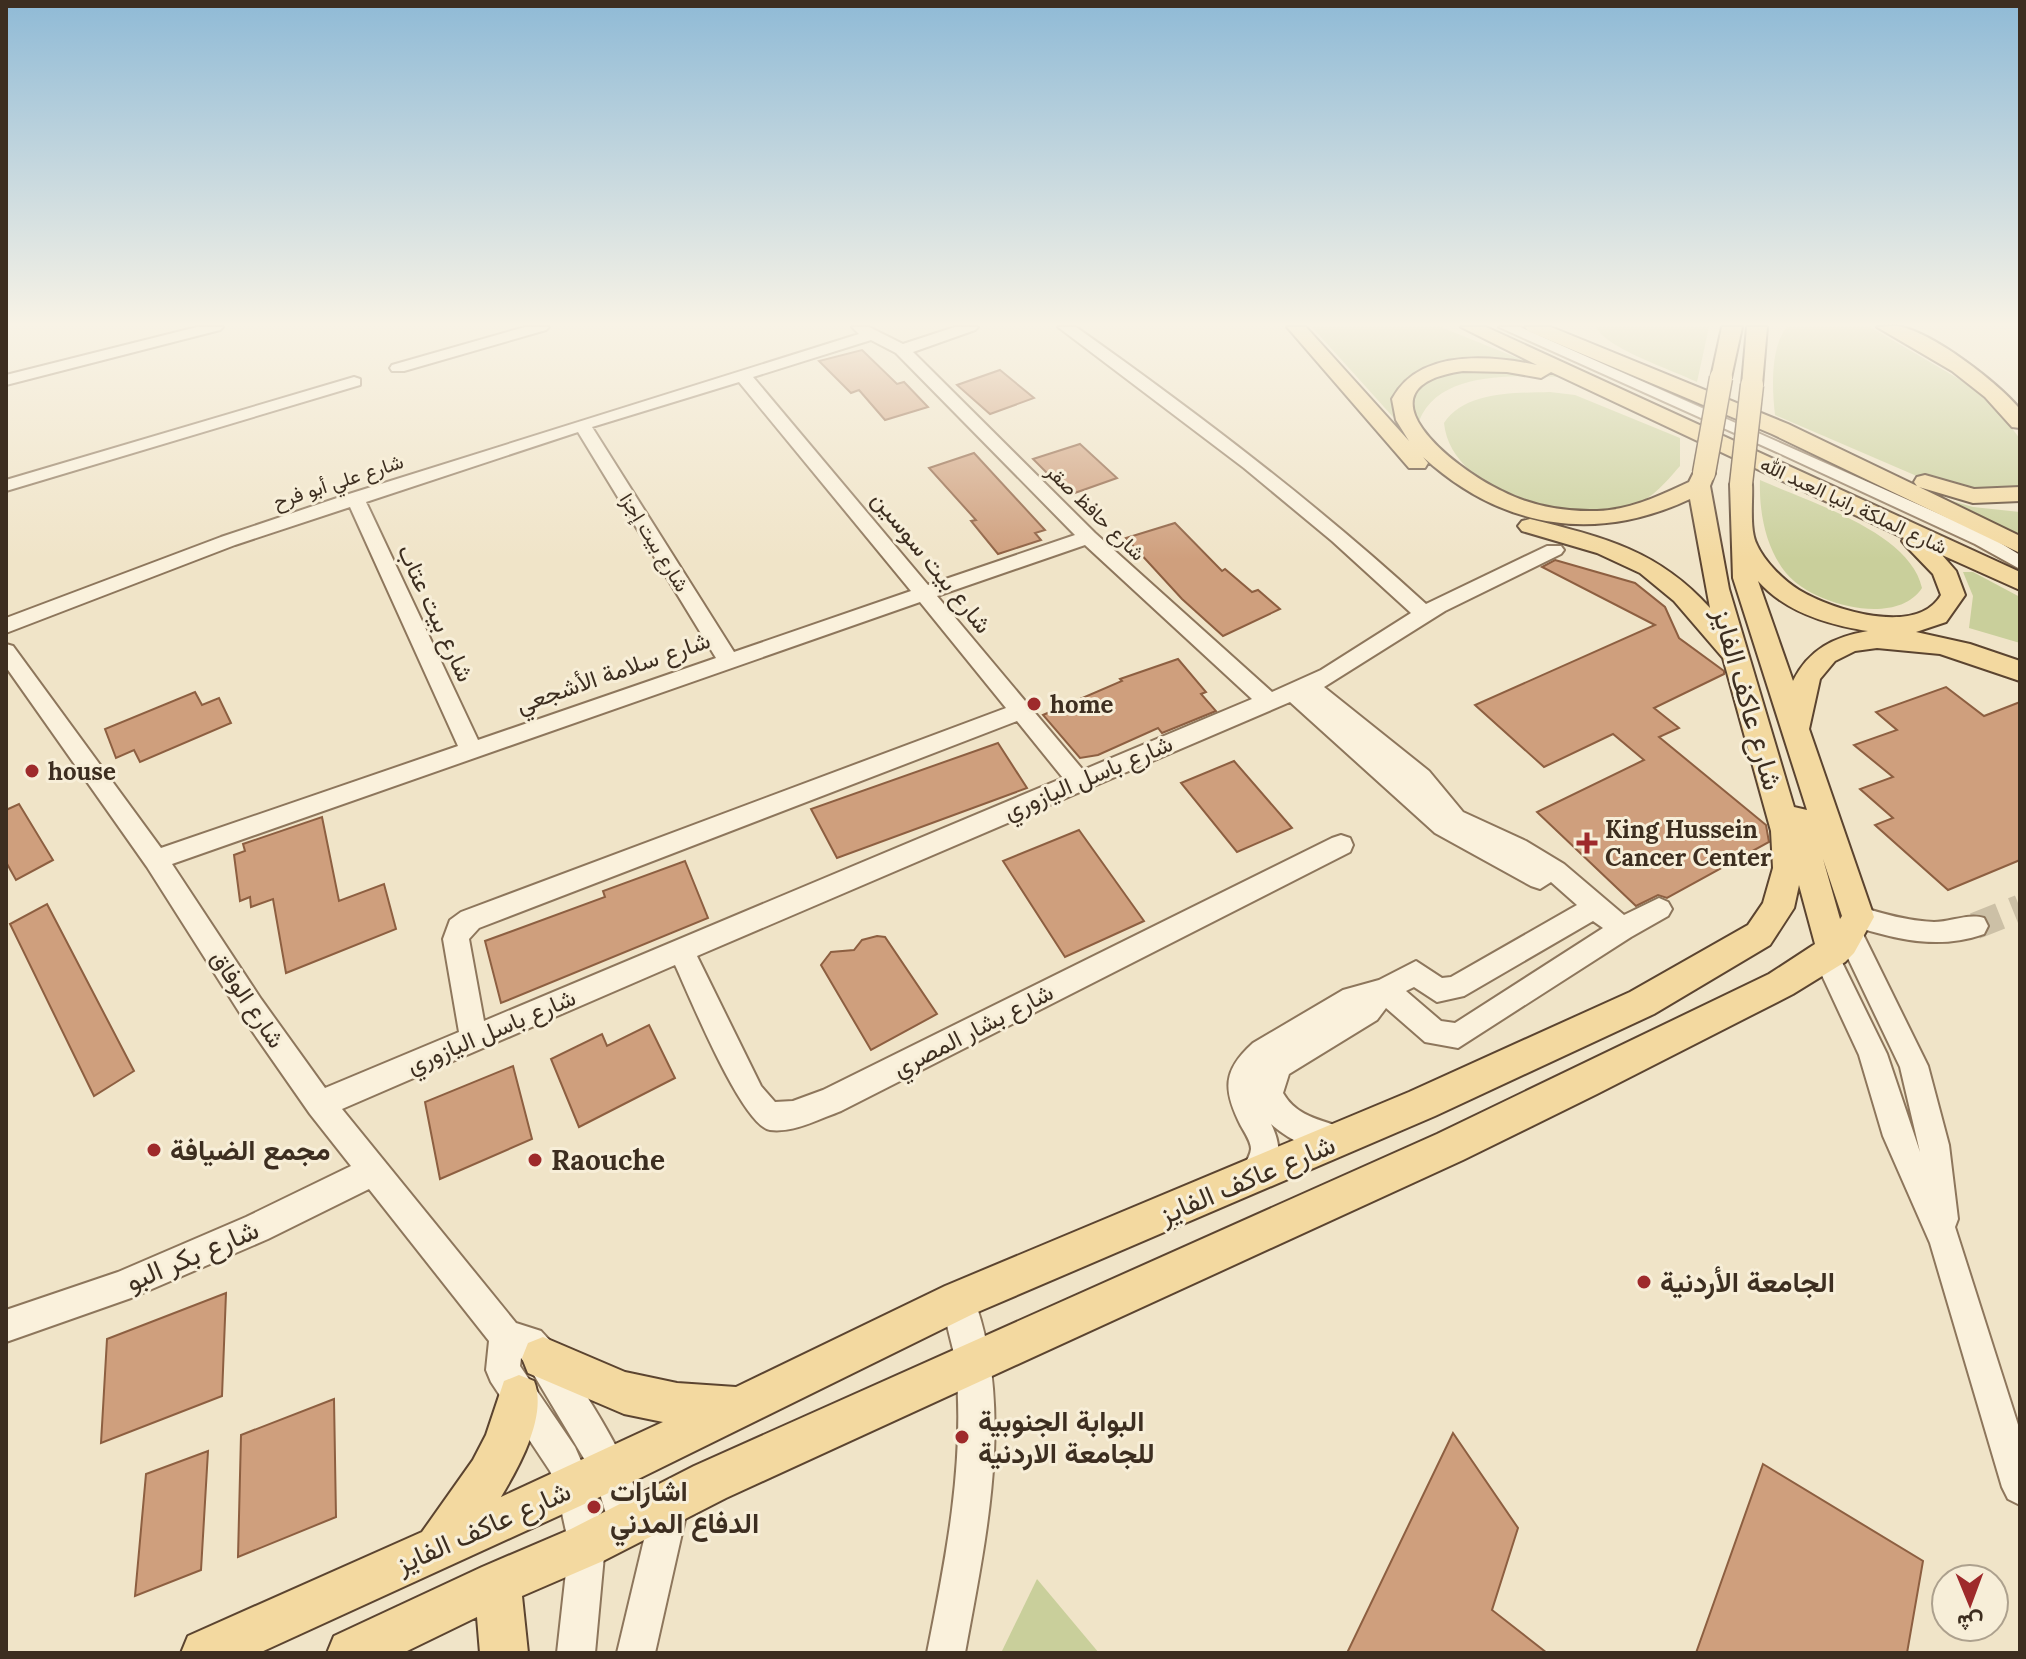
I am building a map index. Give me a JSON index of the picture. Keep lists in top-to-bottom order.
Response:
{
  "streets": {
    "main road": ["شارع الملكة رانيا العبد الله", "شارع عاكف الفايز"],
    "street": [
      "شارع علي أبو فرح",
      "شارع حافظ صقر",
      "شارع بيت إجزا",
      "شارع بيت سوسين",
      "شارع بيت عتاب",
      "شارع سلامة الأشجعي",
      "شارع باسل اليازوري",
      "شارع الوفاق",
      "شارع بشار المصري",
      "شارع بكر البو"
    ]
  },
  "crossings": [
    ["شارع علي أبو فرح", "شارع بيت إجزا"],
    ["شارع علي أبو فرح", "شارع بيت عتاب"],
    ["شارع حافظ صقر", "شارع سلامة الأشجعي"],
    ["شارع حافظ صقر", "شارع باسل اليازوري"],
    ["شارع بيت إجزا", "شارع سلامة الأشجعي"],
    ["شارع بيت سوسين", "شارع سلامة الأشجعي"],
    ["شارع بيت سوسين", "شارع باسل اليازوري"],
    ["شارع بيت عتاب", "شارع سلامة الأشجعي"],
    ["شارع سلامة الأشجعي", "شارع الوفاق"],
    ["شارع عاكف الفايز", "شارع الوفاق"],
    ["شارع باسل اليازوري", "شارع الوفاق"],
    ["شارع باسل اليازوري", "شارع بشار المصري"],
    ["شارع الوفاق", "شارع بكر البو"]
  ],
  "places": {
    "other": [
      "home",
      "house",
      "مجمع الضيافة",
      "Raouche",
      "الجامعة الأردنية",
      "البوابة الجنوبية للجامعة الاردنية",
      "اشارات الدفاع المدني"
    ],
    "health": ["King Hussein Cancer Center"]
  },
  "north": "bottom"
}
